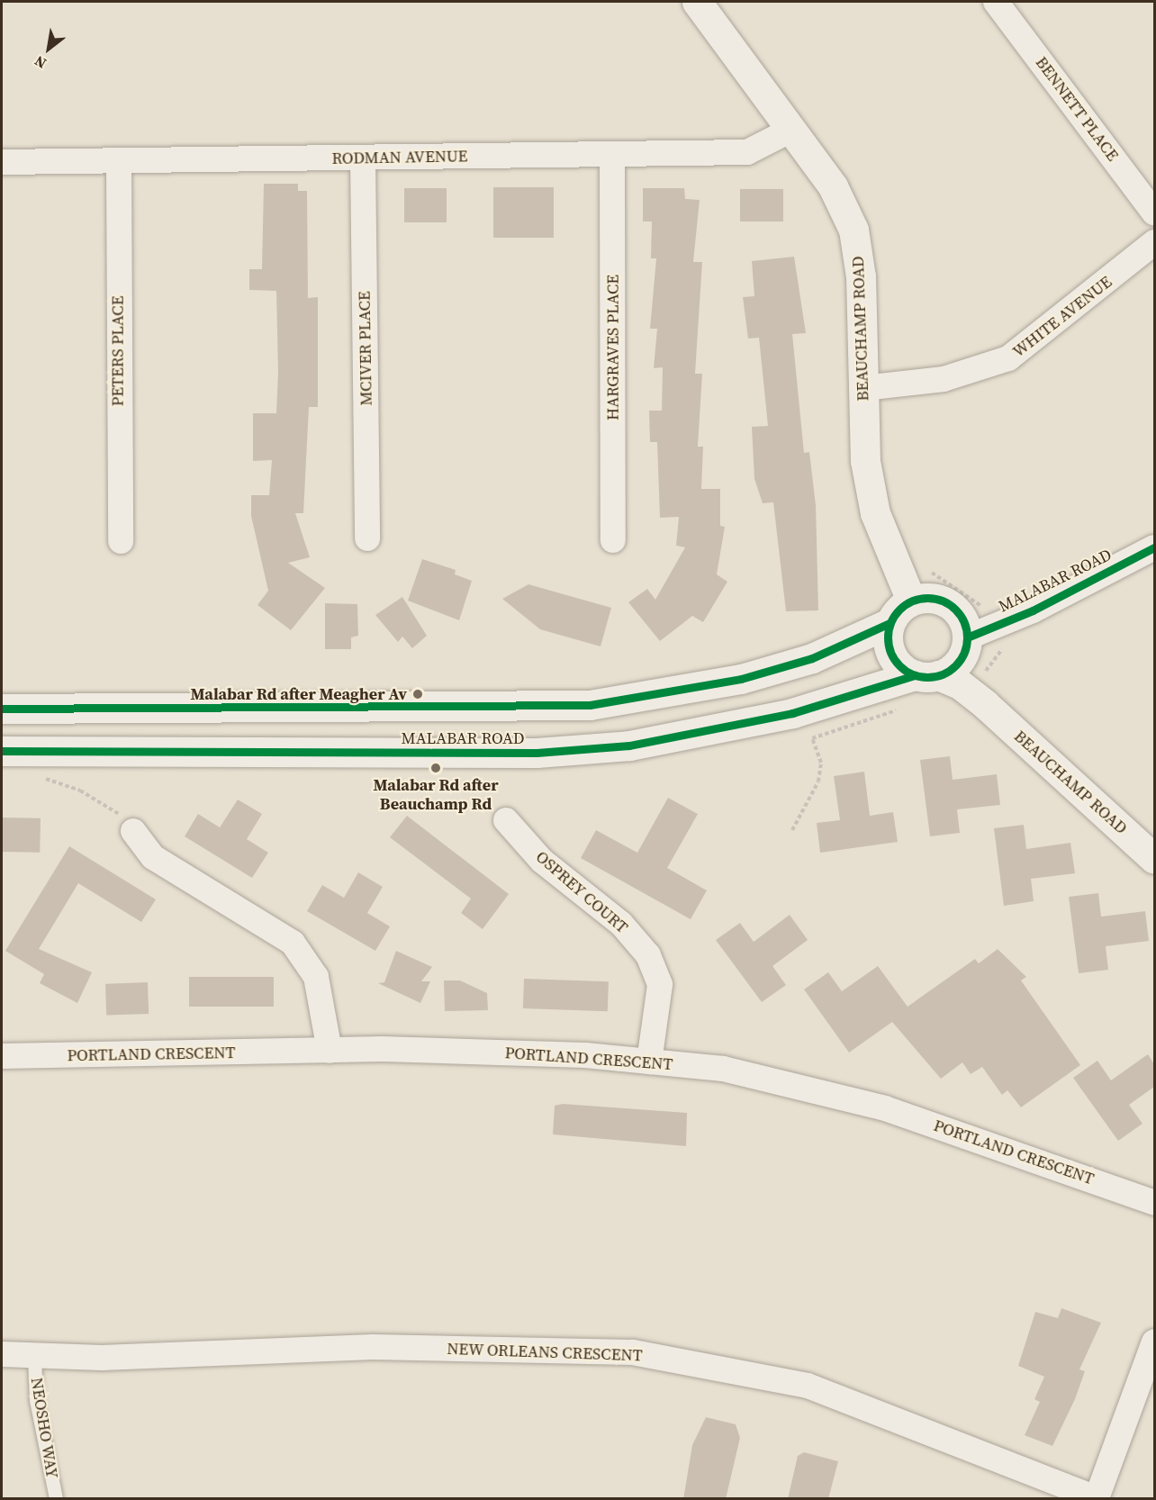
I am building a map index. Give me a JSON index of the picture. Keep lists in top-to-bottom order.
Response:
{
  "streets": {
    "main road": ["BEAUCHAMP ROAD", "MALABAR ROAD"],
    "street": [
      "BENNETT PLACE",
      "RODMAN AVENUE",
      "WHITE AVENUE",
      "HARGRAVES PLACE",
      "MCIVER PLACE",
      "PETERS PLACE",
      "OSPREY COURT",
      "PORTLAND CRESCENT",
      "NEW ORLEANS CRESCENT"
    ],
    "lane": ["NEOSHO WAY"]
  },
  "crossings": [
    ["RODMAN AVENUE", "BEAUCHAMP ROAD"],
    ["RODMAN AVENUE", "HARGRAVES PLACE"],
    ["RODMAN AVENUE", "MCIVER PLACE"],
    ["RODMAN AVENUE", "PETERS PLACE"],
    ["WHITE AVENUE", "BEAUCHAMP ROAD"],
    ["BEAUCHAMP ROAD", "MALABAR ROAD"],
    ["OSPREY COURT", "PORTLAND CRESCENT"],
    ["NEW ORLEANS CRESCENT", "NEOSHO WAY"]
  ],
  "places": ["Malabar Rd after Meagher Av", "Malabar Rd after Beauchamp Rd"],
  "north": "bottom left"
}
